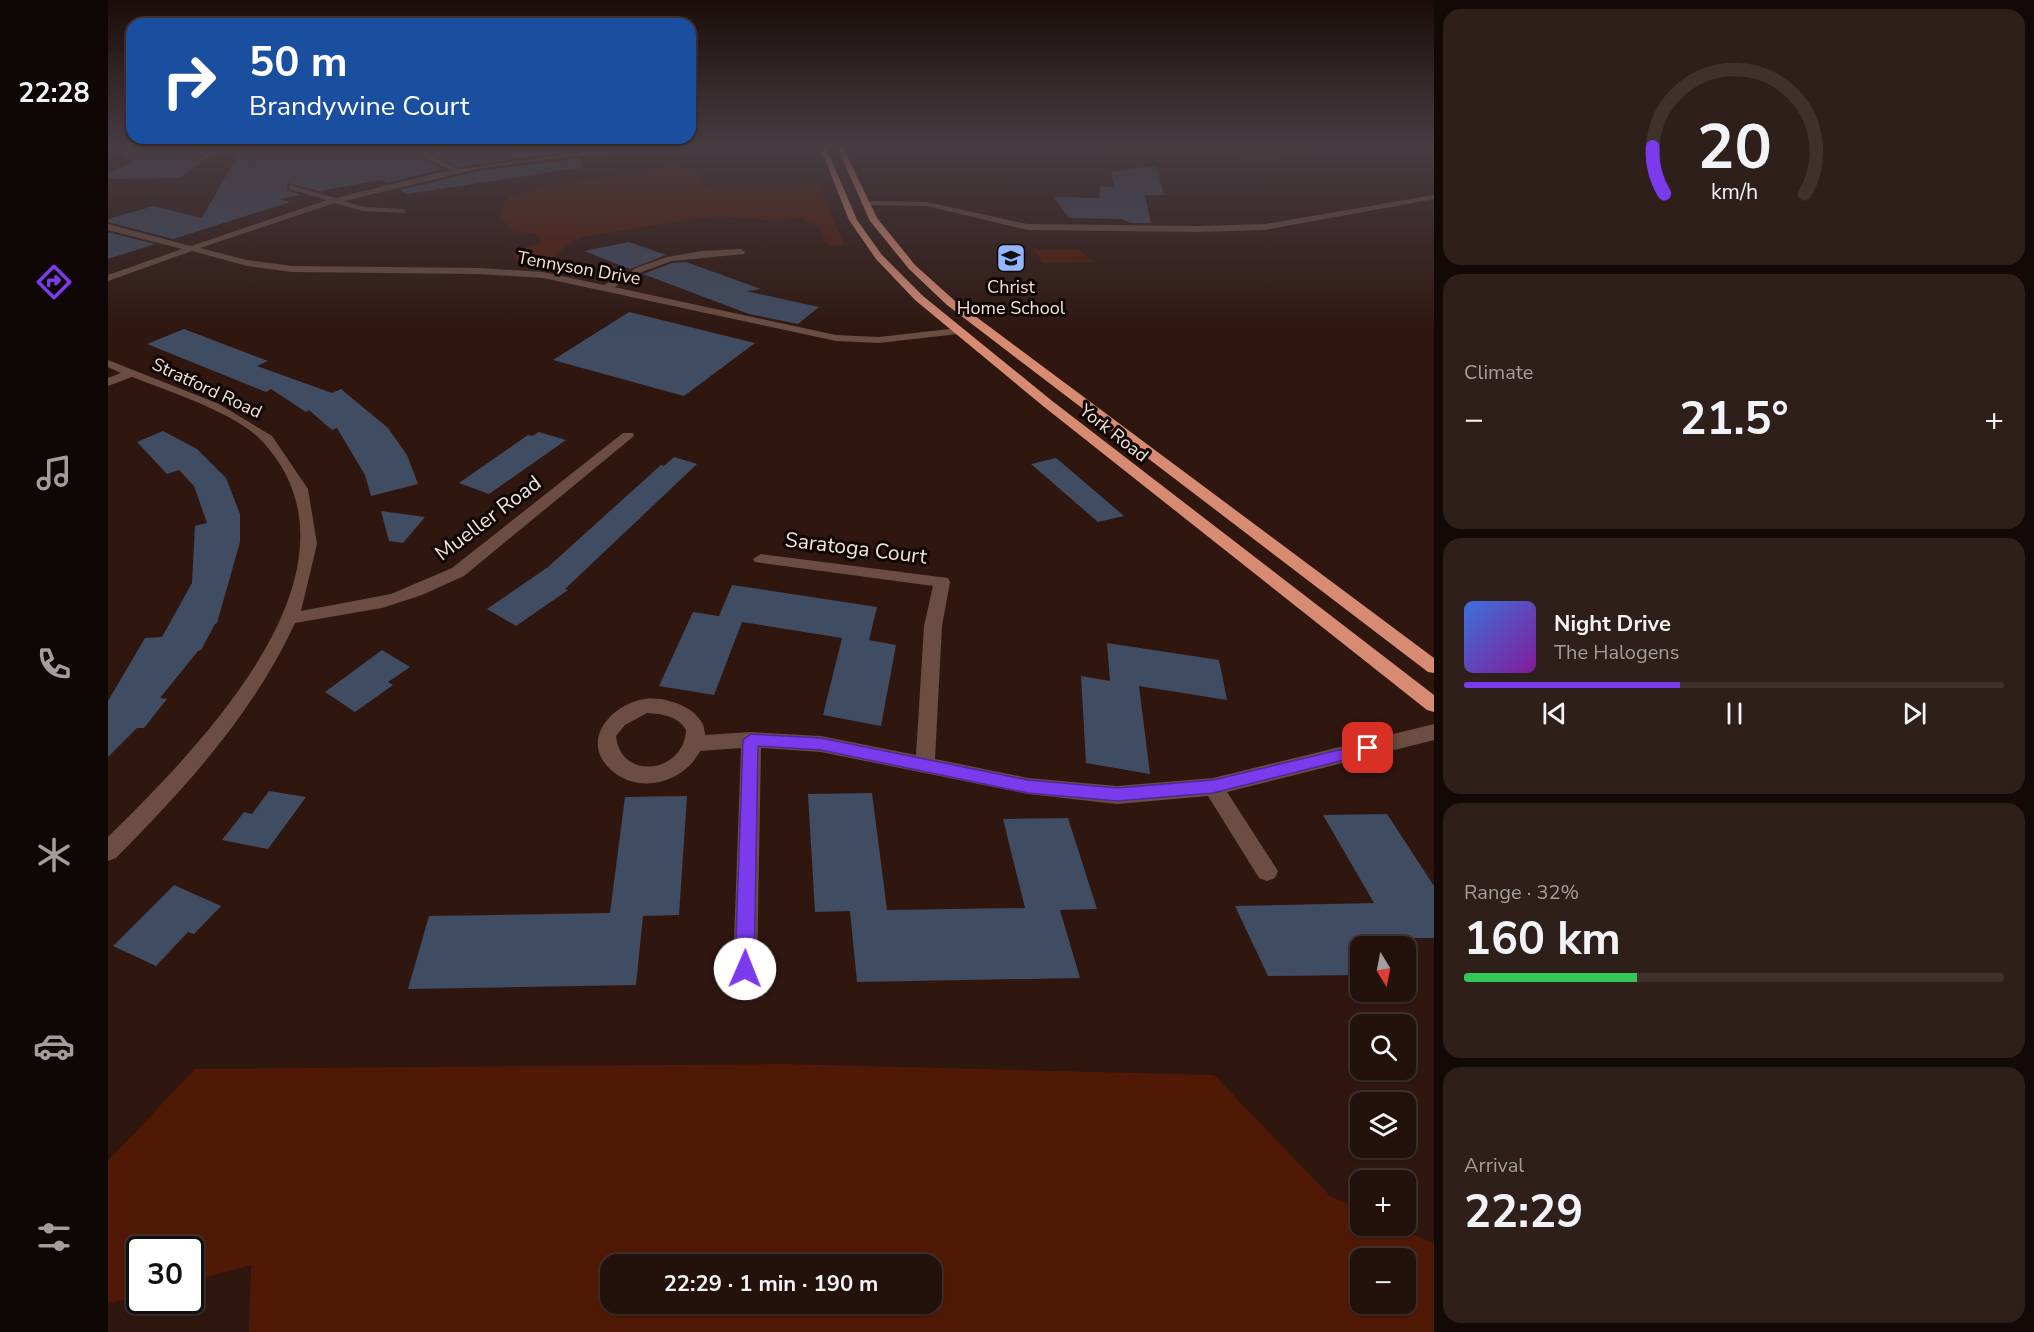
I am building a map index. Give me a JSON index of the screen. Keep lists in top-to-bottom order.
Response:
{
  "streets": {
    "highway": ["York Road"],
    "street": [
      "Tennyson Drive",
      "Stratford Road",
      "Mueller Road",
      "Saratoga Court"
    ]
  },
  "crossings": [
    ["Tennyson Drive", "York Road"],
    ["Stratford Road", "Mueller Road"]
  ],
  "places": {
    "school or university": ["Christ Home School"]
  },
  "north": "bottom",
  "page": {
    "tabs": "22:28",
    "turn": ["50 m", "Brandywine Court"],
    "tile": [
      "Climate",
      ["Range · 32%", "160 km"],
      ["Arrival", "22:29"]
    ],
    "heat": ["−", "21.5°", "+"],
    "song": ["Night Drive", "The Halogens"],
    "map_buttons": ["+", "−"],
    "limit": "30",
    "trip": "22:29 · 1 min · 190 m",
    "gauge": ["20", "km/h"]
  }
}
